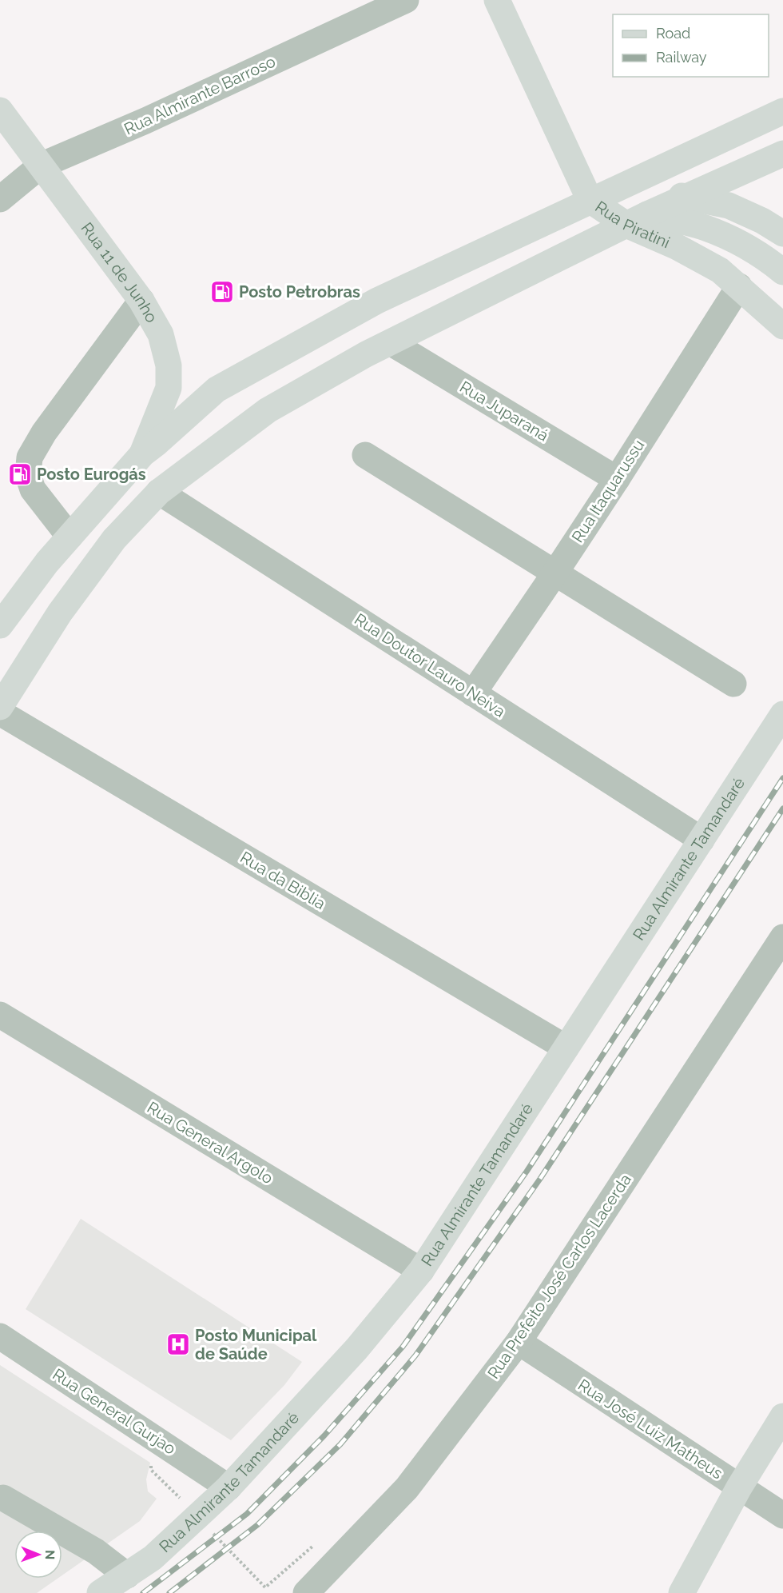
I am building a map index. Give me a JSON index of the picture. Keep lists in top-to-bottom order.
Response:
{
  "streets": {
    "main road": ["Rua Piratini", "Rua 11 de Junho", "Rua Almirante Tamandaré"],
    "street": [
      "Rua Almirante Barroso",
      "Rua Juparaná",
      "Rua Itaquarussu",
      "Rua Doutor Lauro Neiva",
      "Rua da Biblia",
      "Rua General Argolo",
      "Rua Prefeito José Carlos Lacerda",
      "Rua General Gurjao",
      "Rua José Luiz Matheus"
    ]
  },
  "crossings": [
    ["Rua Almirante Barroso", "Rua 11 de Junho"],
    ["Rua Piratini", "Rua Itaquarussu"],
    ["Rua Juparaná", "Rua Itaquarussu"],
    ["Rua Itaquarussu", "Rua Doutor Lauro Neiva"],
    ["Rua Doutor Lauro Neiva", "Rua Almirante Tamandaré"],
    ["Rua Almirante Tamandaré", "Rua da Biblia"],
    ["Rua Almirante Tamandaré", "Rua General Argolo"],
    ["Rua Almirante Tamandaré", "Rua General Gurjao"],
    ["Rua Prefeito José Carlos Lacerda", "Rua José Luiz Matheus"]
  ],
  "places": {
    "fuel station": ["Posto Petrobras", "Posto Eurogás"],
    "hospital": ["Posto Municipal de Saúde"]
  },
  "legend": ["Road", "Railway"],
  "north": "right"
}
